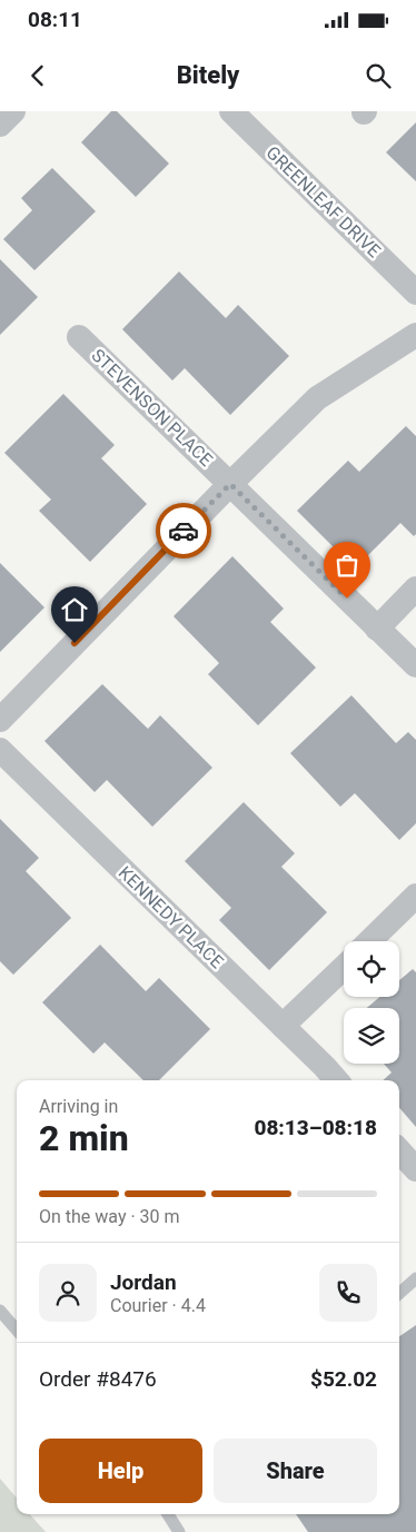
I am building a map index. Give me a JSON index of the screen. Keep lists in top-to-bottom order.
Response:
{
  "streets": {
    "street": ["GREENLEAF DRIVE", "STEVENSON PLACE", "KENNEDY PLACE"]
  },
  "page": {
    "status": "08:11",
    "header": "Bitely",
    "heading": ["2 min", "Arriving in", "08:13–08:18"],
    "panel": [
      "Jordan",
      "Courier · 4.4",
      "Order #8476",
      "$52.02"
    ],
    "bar": "On the way · 30 m",
    "buttons": ["Help", "Share"]
  }
}
